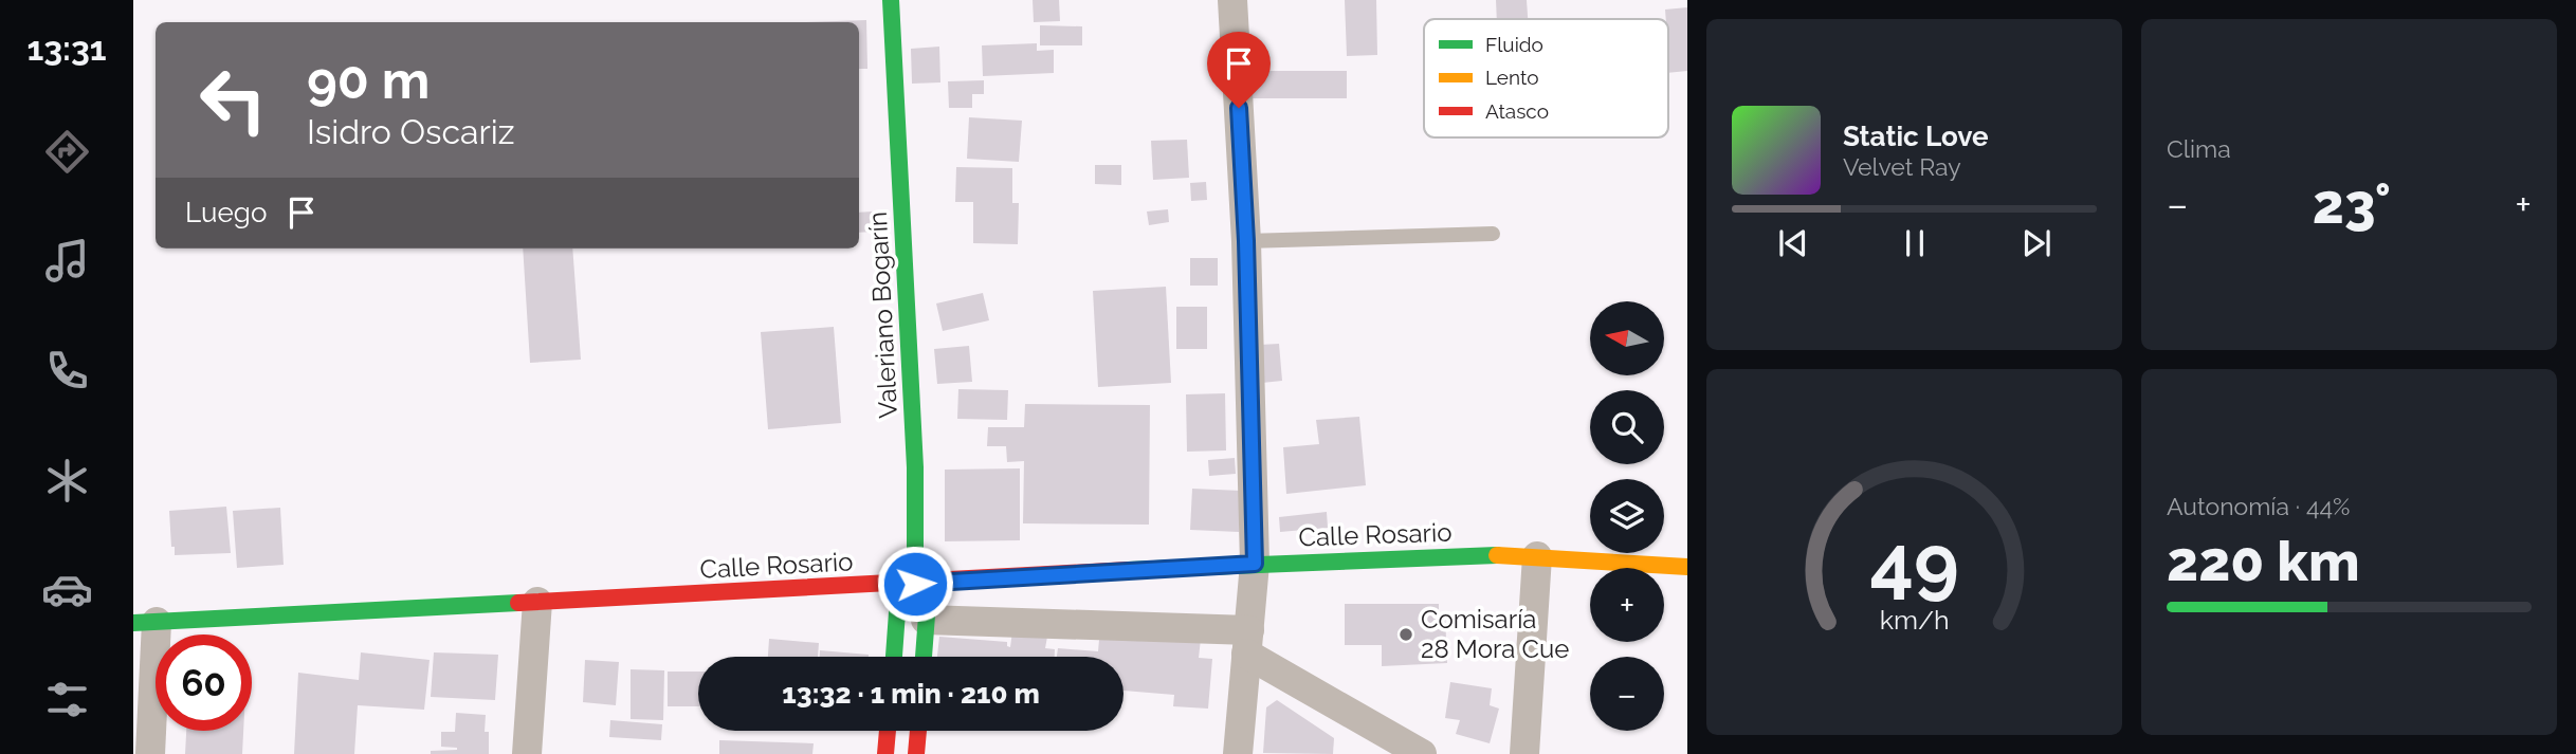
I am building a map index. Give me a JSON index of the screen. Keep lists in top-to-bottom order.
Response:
{
  "streets": {
    "main road": ["Valeriano Bogarín", "Calle Rosario"]
  },
  "crossings": [
    ["Valeriano Bogarín", "Calle Rosario"]
  ],
  "places": ["Comisaría 28 Mora Cue"],
  "legend": ["Fluido", "Lento", "Atasco"],
  "north": "left",
  "page": {
    "tabs": "13:31",
    "tile": [
      "Clima",
      ["Autonomía · 44%", "220 km"]
    ],
    "turn": ["90 m", "Isidro Oscariz"],
    "song": ["Static Love", "Velvet Ray"],
    "heat": ["−", "23°", "+"],
    "then": "Luego",
    "map_buttons": ["+", "−"],
    "limit": "60",
    "trip": "13:32 · 1 min · 210 m",
    "gauge": ["49", "km/h"]
  }
}
